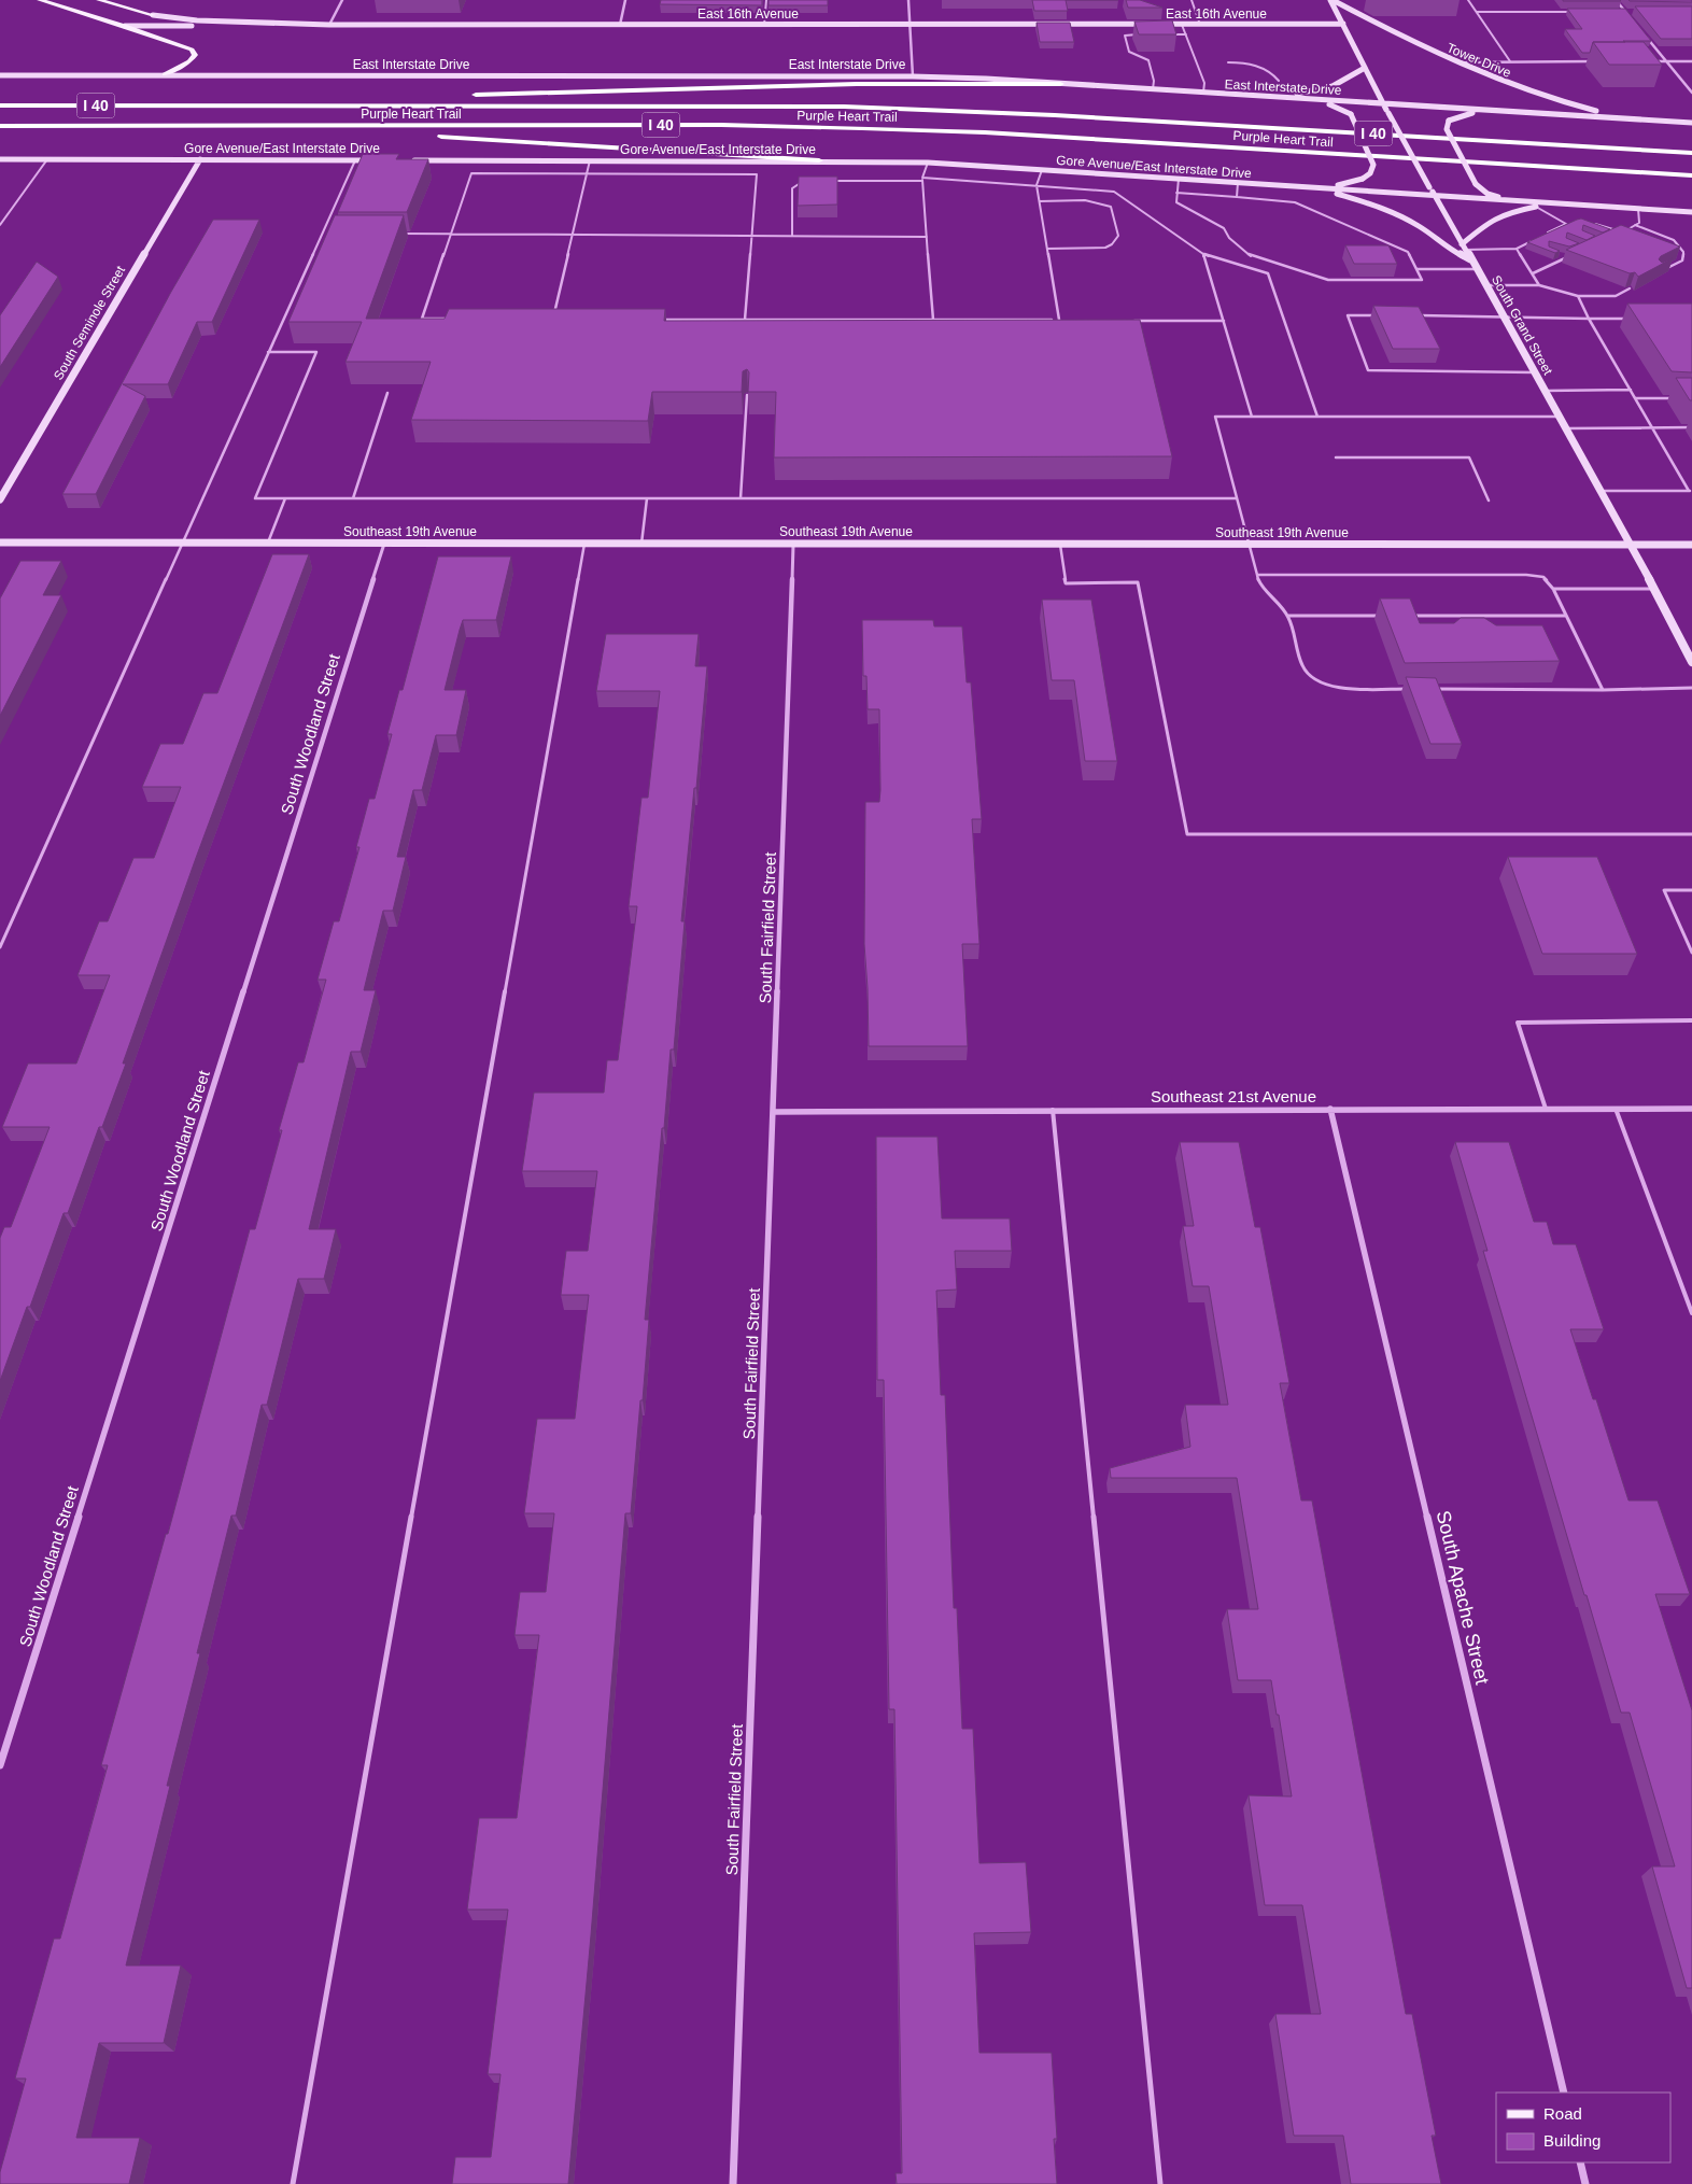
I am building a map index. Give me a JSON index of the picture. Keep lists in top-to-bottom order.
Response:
{
  "streets": {
    "highway": ["I 40", "Purple Heart Trail"],
    "main road": [
      "East 16th Avenue",
      "Tower Drive",
      "East Interstate Drive",
      "Gore Avenue/East Interstate Drive",
      "South Seminole Street",
      "South Grand Street",
      "Southeast 19th Avenue"
    ],
    "street": [
      "South Woodland Street",
      "South Fairfield Street",
      "Southeast 21st Avenue",
      "South Apache Street"
    ]
  },
  "crossings": [
    ["East 16th Avenue", "South Grand Street"],
    ["Tower Drive", "East Interstate Drive"],
    ["Tower Drive", "South Grand Street"],
    ["East Interstate Drive", "South Grand Street"],
    ["Gore Avenue/East Interstate Drive", "South Seminole Street"],
    ["Gore Avenue/East Interstate Drive", "South Grand Street"],
    ["South Grand Street", "Southeast 19th Avenue"],
    ["Southeast 19th Avenue", "South Woodland Street"],
    ["Southeast 19th Avenue", "South Fairfield Street"],
    ["South Fairfield Street", "Southeast 21st Avenue"],
    ["Southeast 21st Avenue", "South Apache Street"]
  ],
  "legend": ["Road", "Building"]
}
